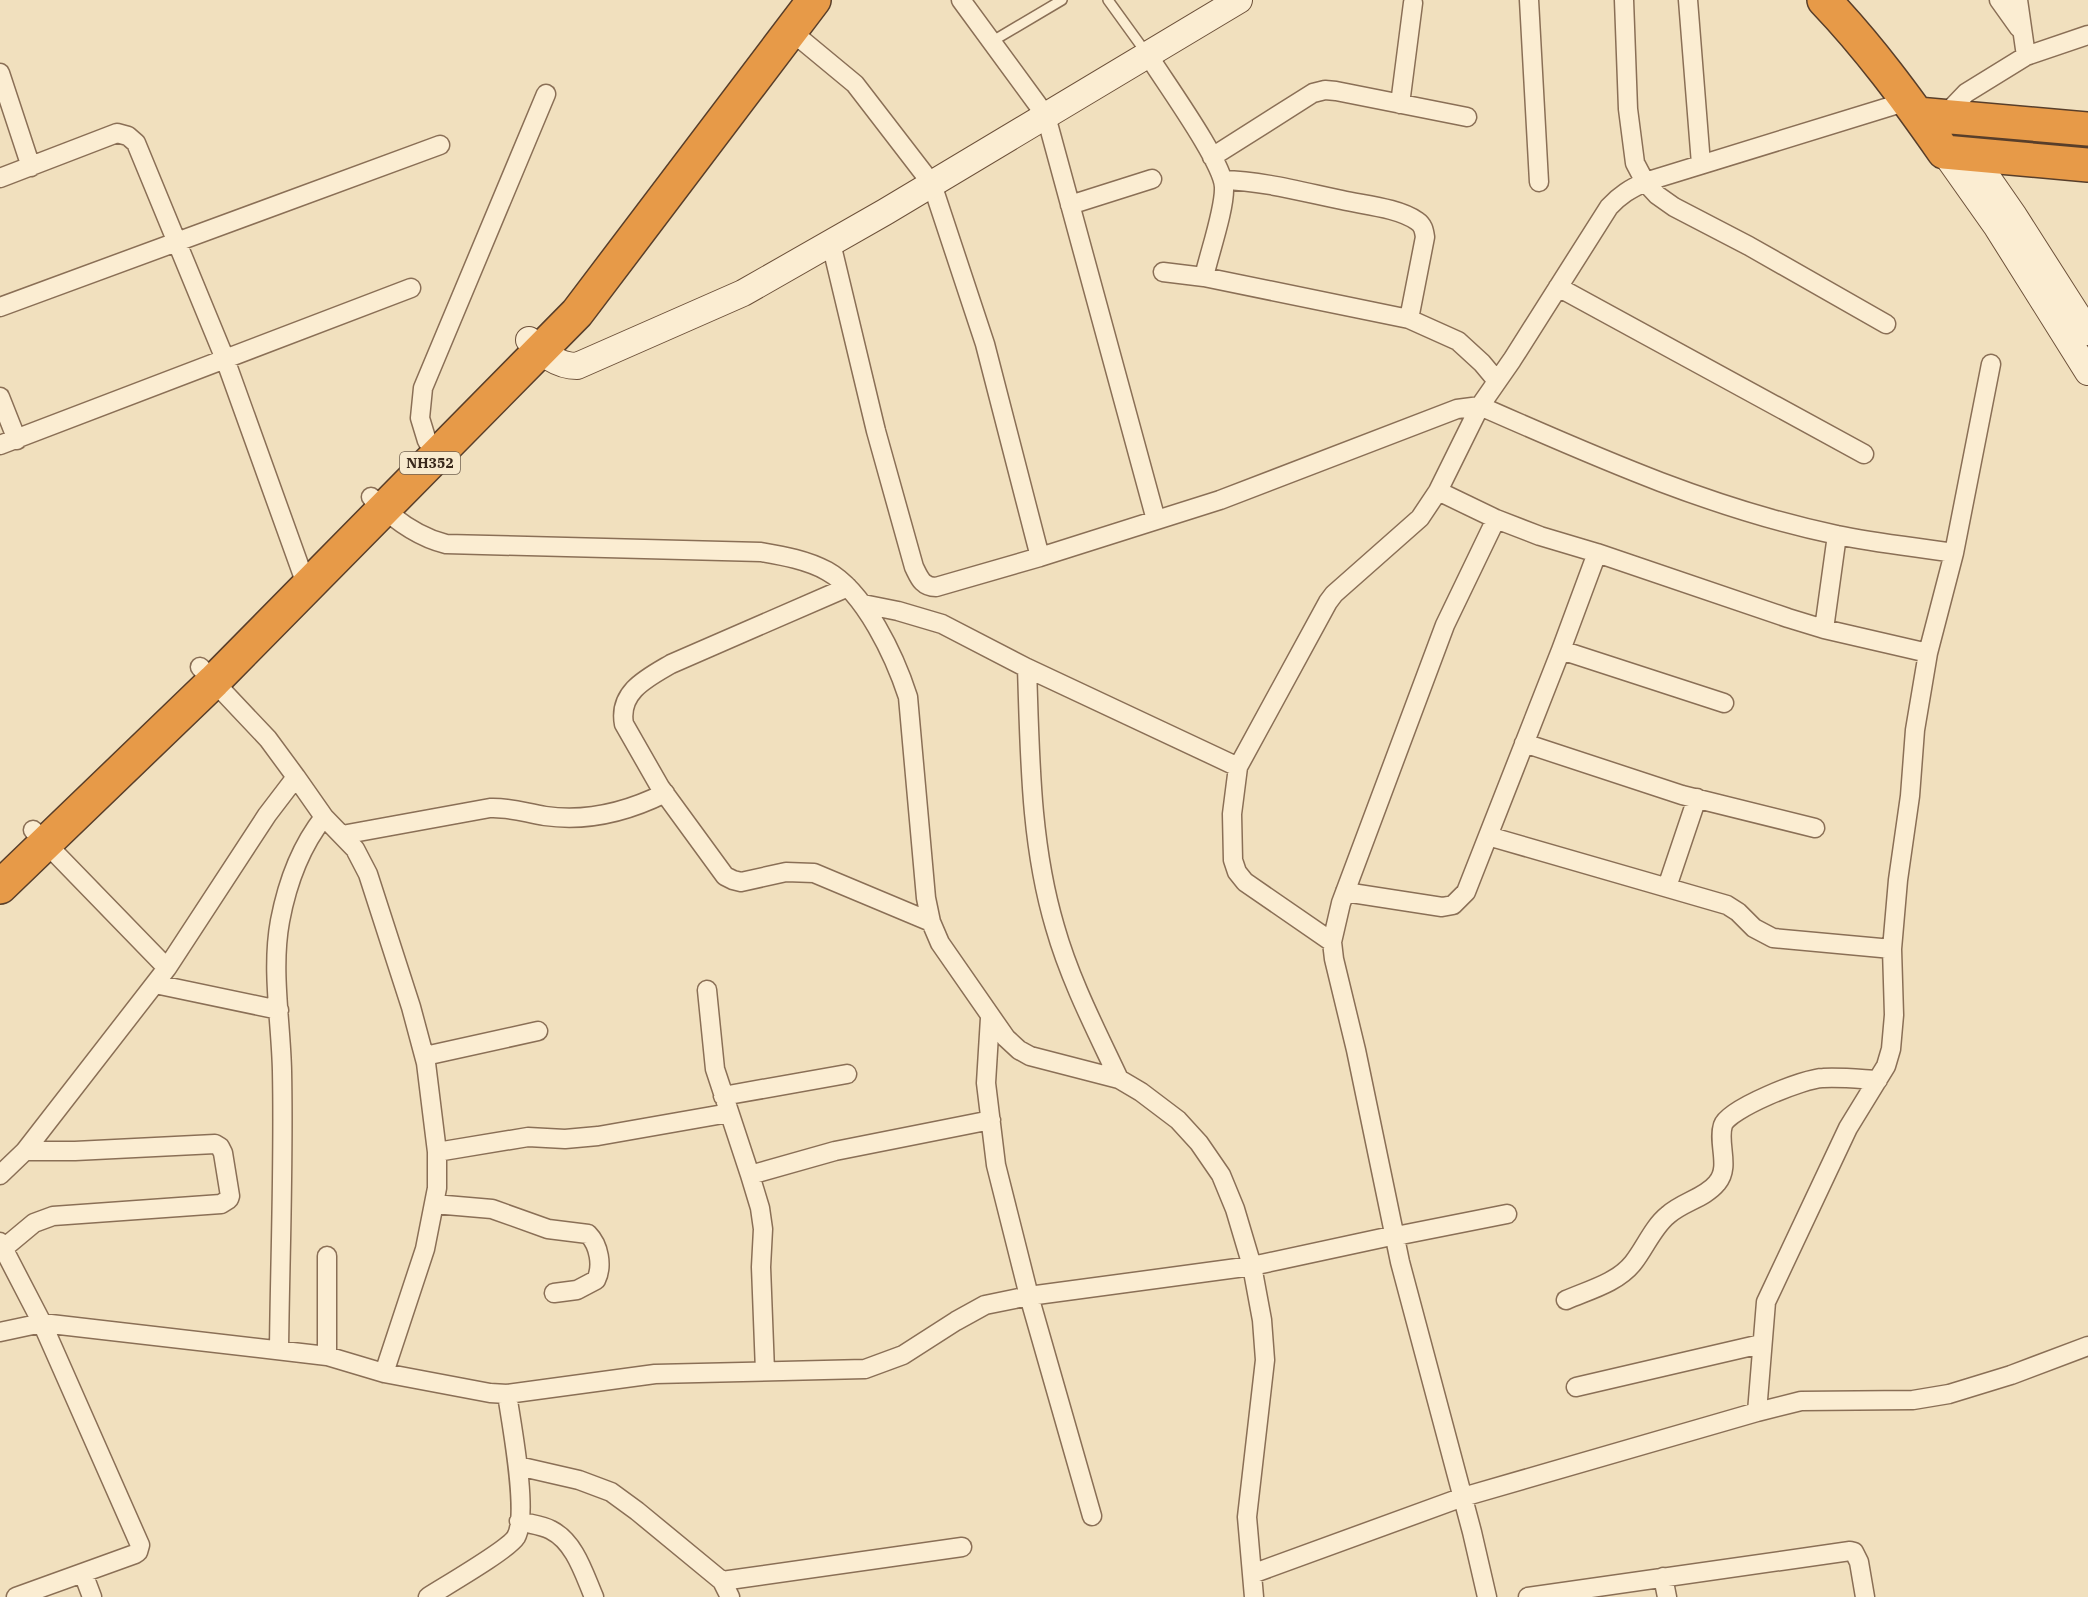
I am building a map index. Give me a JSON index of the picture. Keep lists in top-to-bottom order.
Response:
{
  "streets": {
    "highway": ["NH352"]
  }
}
